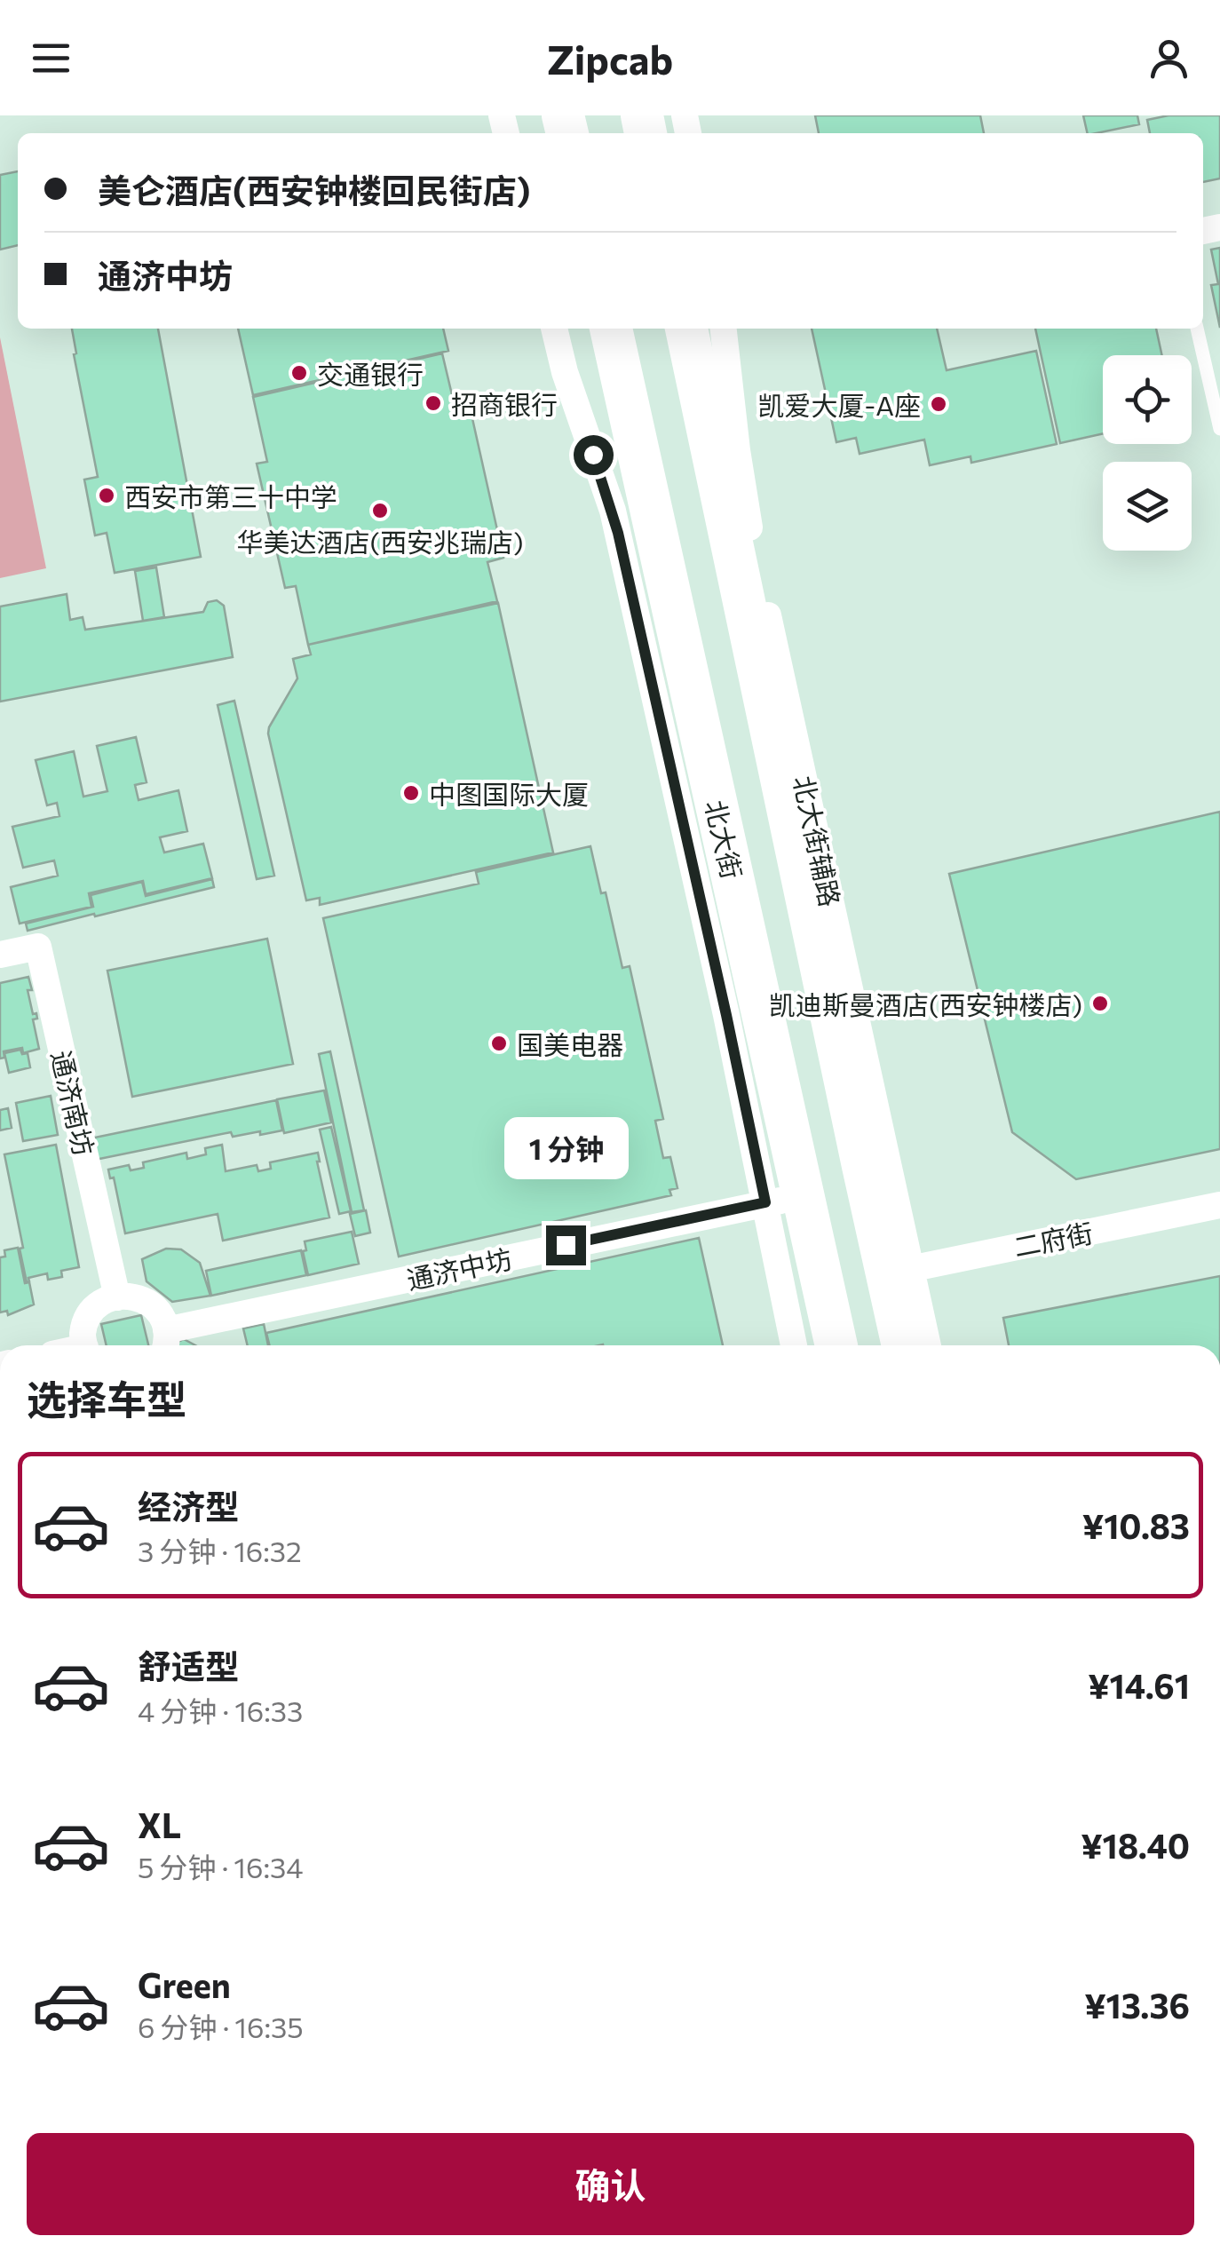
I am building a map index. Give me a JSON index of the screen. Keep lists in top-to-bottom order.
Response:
{
  "streets": {
    "main road": ["北大街"],
    "street": [
      "北大街辅路",
      "通济南坊",
      "二府街",
      "通济中坊"
    ]
  },
  "crossings": [
    ["北大街", "通济中坊"],
    ["北大街辅路", "二府街"]
  ],
  "places": [
    "交通银行",
    "招商银行",
    "凯爱大厦-A座",
    "西安市第三十中学",
    "华美达酒店(西安兆瑞店)",
    "中图国际大厦",
    "凯迪斯曼酒店(西安钟楼店)",
    "国美电器"
  ],
  "page": {
    "header": "Zipcab",
    "banner": ["美仑酒店(西安钟楼回民街店)", "通济中坊"],
    "bubble": "1 分钟",
    "heading": "选择车型",
    "list": [
      {
        "name": "经济型",
        "note": "3 分钟 · 16:32",
        "value": "¥10.83"
      },
      {
        "name": "舒适型",
        "note": "4 分钟 · 16:33",
        "value": "¥14.61"
      },
      {
        "name": "XL",
        "note": "5 分钟 · 16:34",
        "value": "¥18.40"
      },
      {
        "name": "Green",
        "note": "6 分钟 · 16:35",
        "value": "¥13.36"
      }
    ],
    "buttons": "确认"
  }
}
